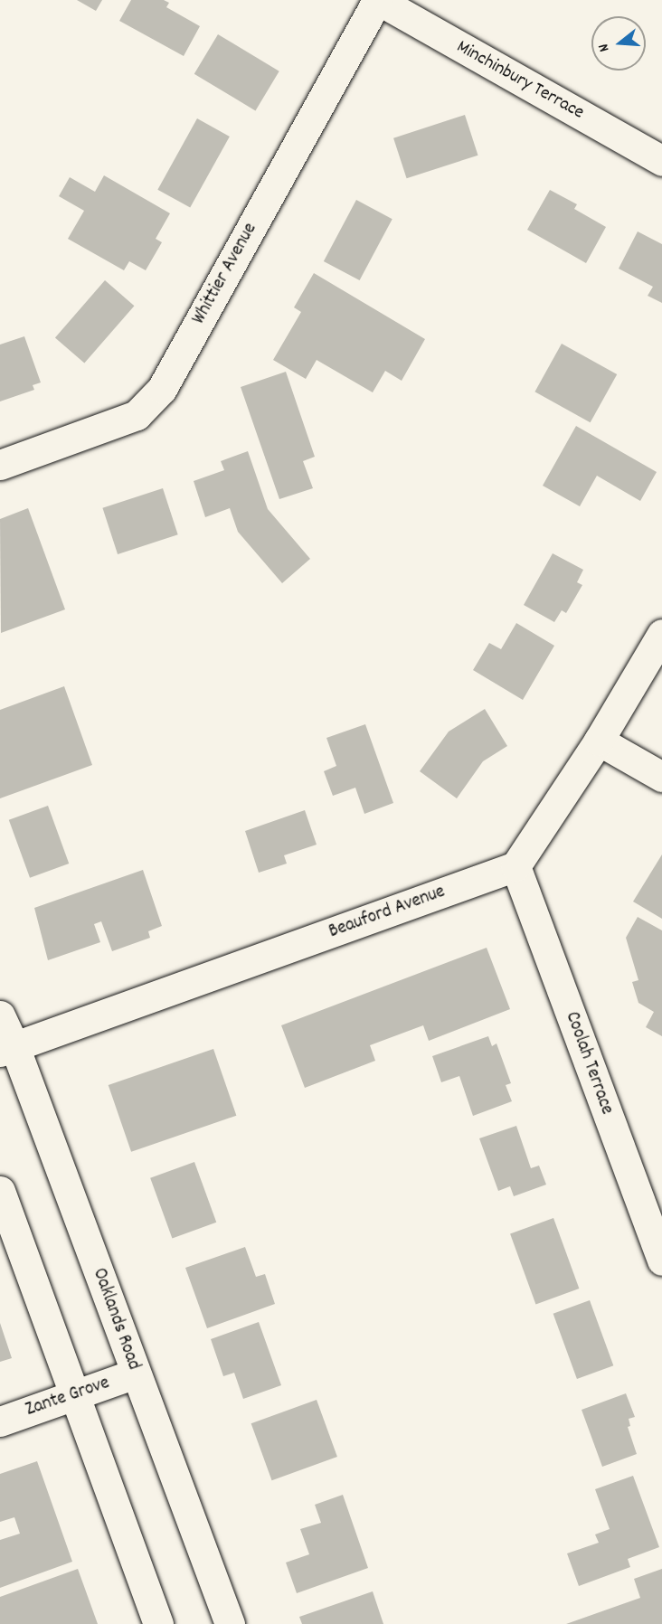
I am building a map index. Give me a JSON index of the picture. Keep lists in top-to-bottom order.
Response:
{
  "streets": {
    "street": [
      "Minchinbury Terrace",
      "Whittier Avenue",
      "Beauford Avenue",
      "Coolah Terrace",
      "Oaklands Road",
      "Zante Grove"
    ]
  },
  "crossings": [
    ["Minchinbury Terrace", "Whittier Avenue"],
    ["Beauford Avenue", "Coolah Terrace"],
    ["Beauford Avenue", "Oaklands Road"],
    ["Oaklands Road", "Zante Grove"]
  ],
  "north": "left"
}
